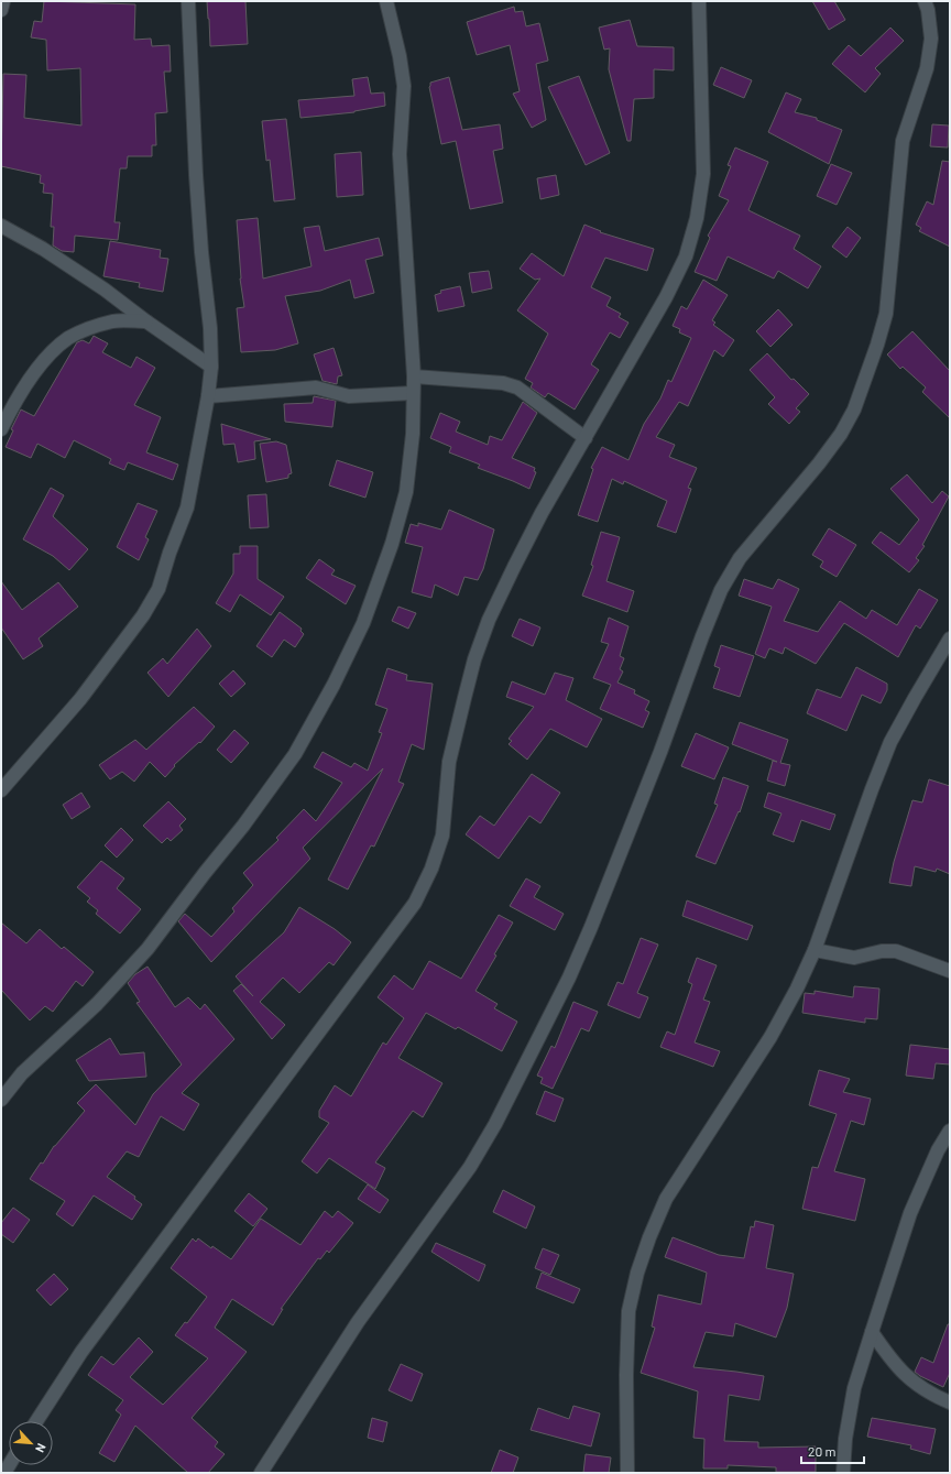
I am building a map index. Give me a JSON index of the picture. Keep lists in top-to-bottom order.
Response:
{
  "scale_bar": "20 m",
  "north": "bottom right"
}
